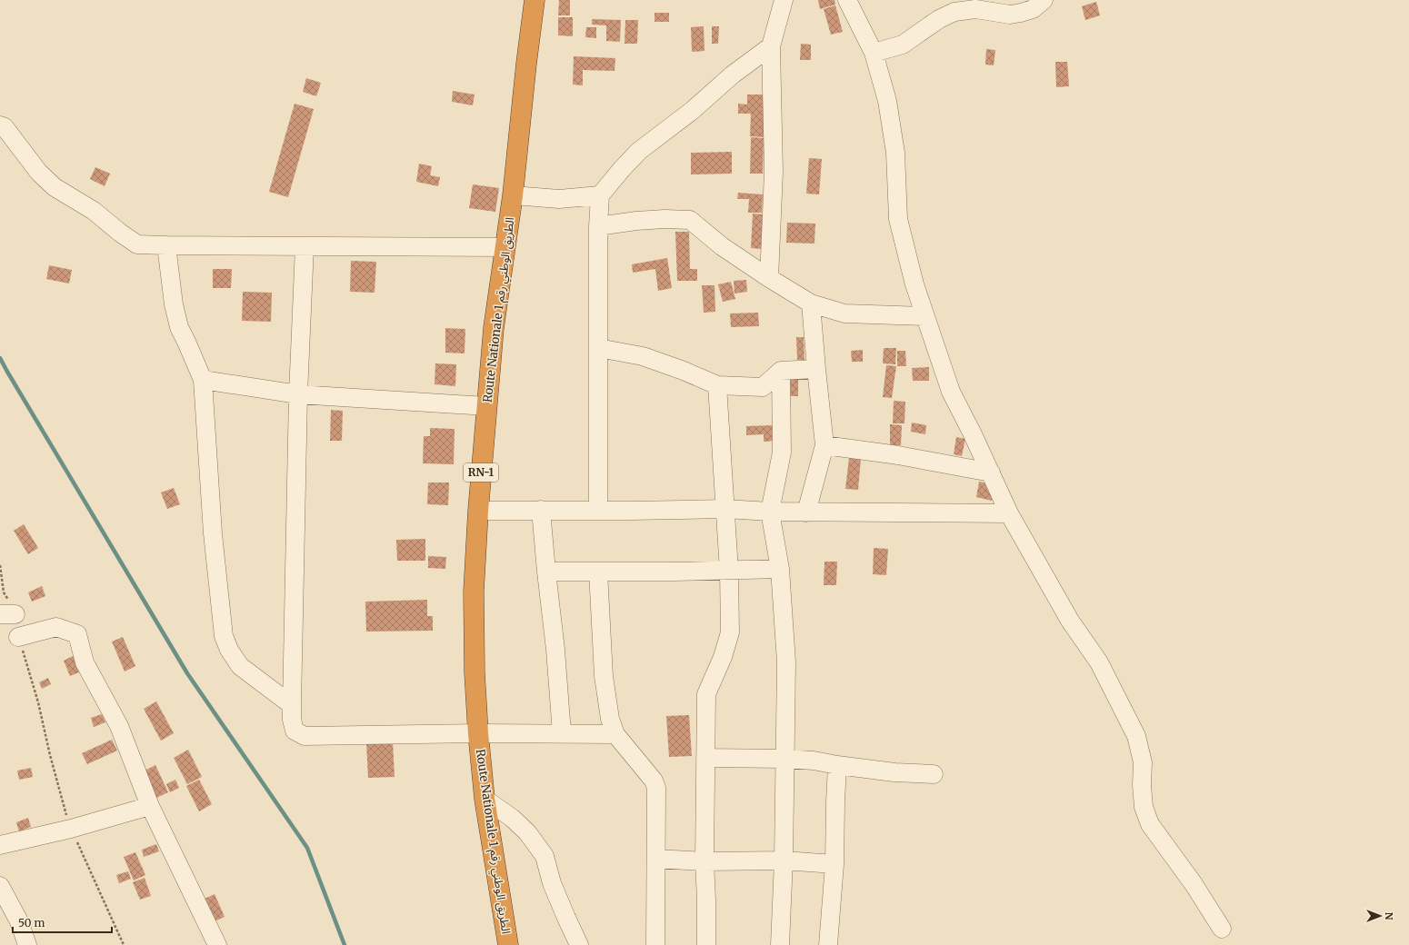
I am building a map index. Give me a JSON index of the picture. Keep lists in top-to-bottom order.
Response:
{
  "streets": {
    "highway": ["Route Nationale الطريق الوطني رقم 1", "RN-1"]
  },
  "scale_bar": "50 m",
  "north": "right"
}
